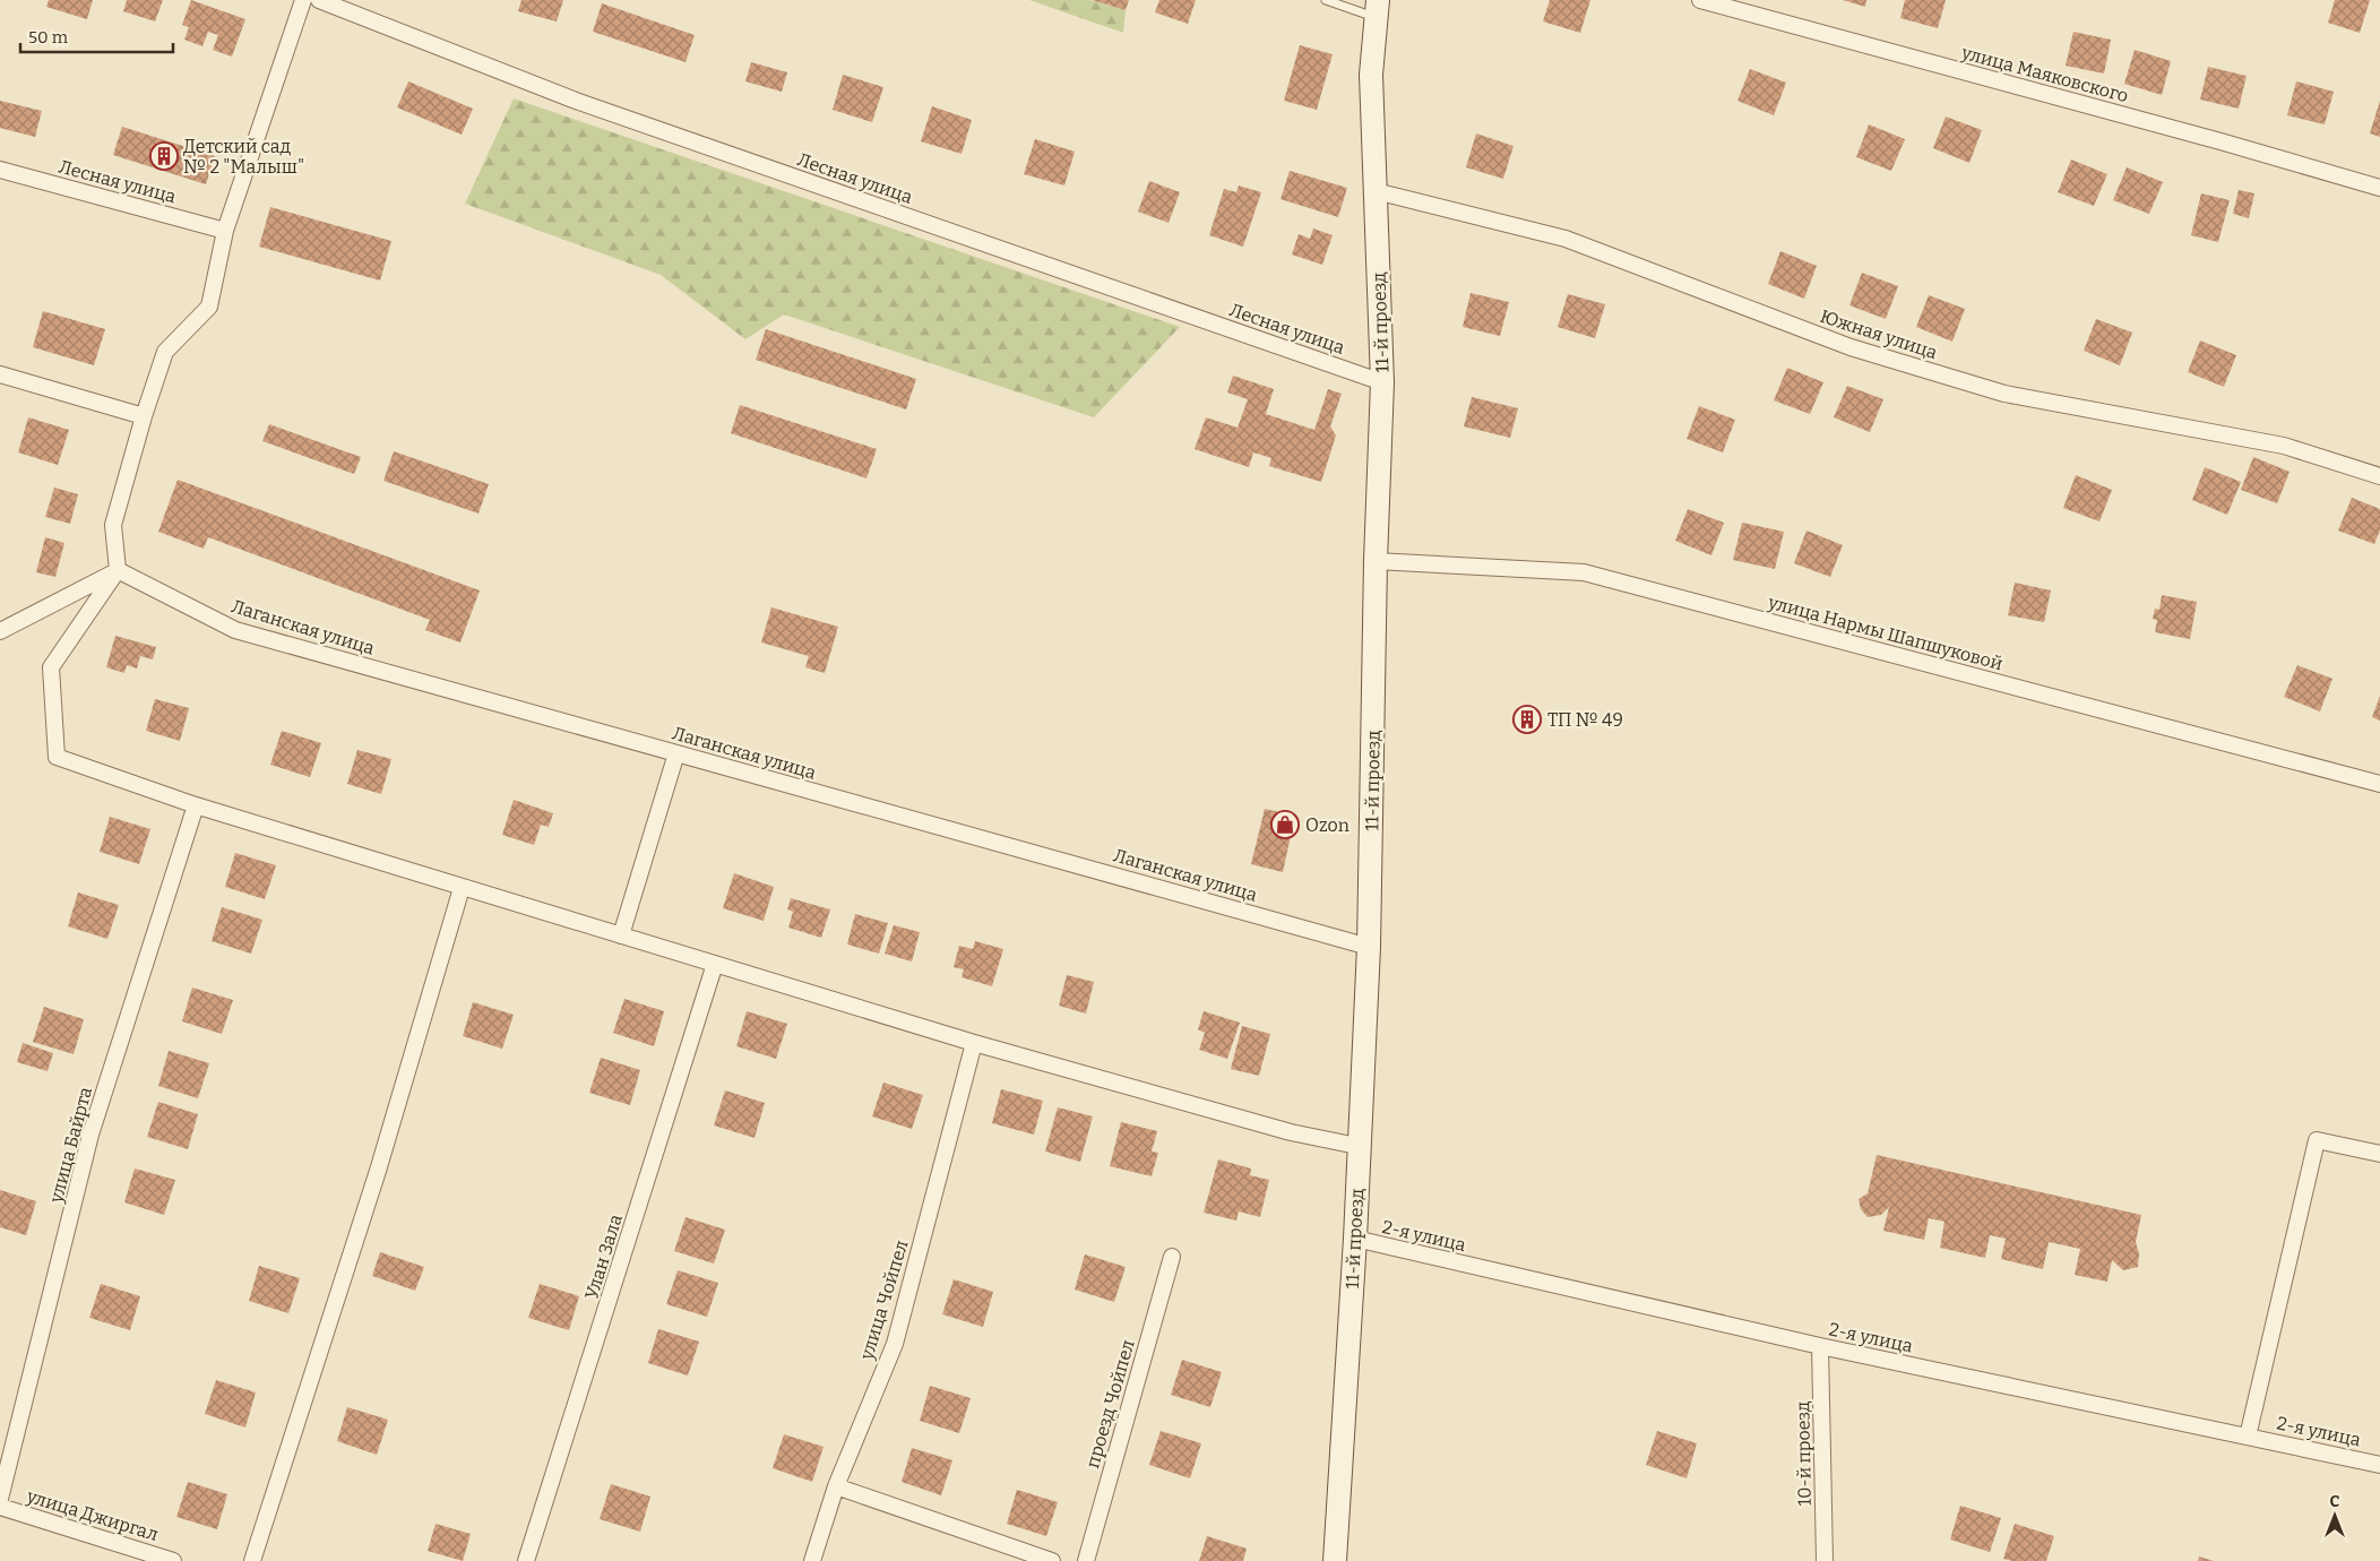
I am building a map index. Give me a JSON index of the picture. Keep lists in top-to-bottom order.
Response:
{
  "streets": {
    "street": [
      "улица Маяковского",
      "Лесная улица",
      "11-й проезд",
      "Южная улица",
      "Лаганская улица",
      "улица Нармы Шапшуковой",
      "улица Байрта",
      "2-я улица",
      "Улан Зала",
      "улица Чойпел",
      "проезд Чойпел",
      "10-й проезд",
      "улица Джиргал"
    ]
  },
  "crossings": [
    ["Лесная улица", "11-й проезд"],
    ["11-й проезд", "Южная улица"],
    ["11-й проезд", "Лаганская улица"],
    ["11-й проезд", "улица Нармы Шапшуковой"],
    ["11-й проезд", "2-я улица"],
    ["2-я улица", "10-й проезд"]
  ],
  "places": {
    "building": ["Детский сад № 2 \"Малыш\"", "ТП № 49"],
    "shop": ["Ozon"]
  },
  "scale_bar": "50 m",
  "north": "top"
}
